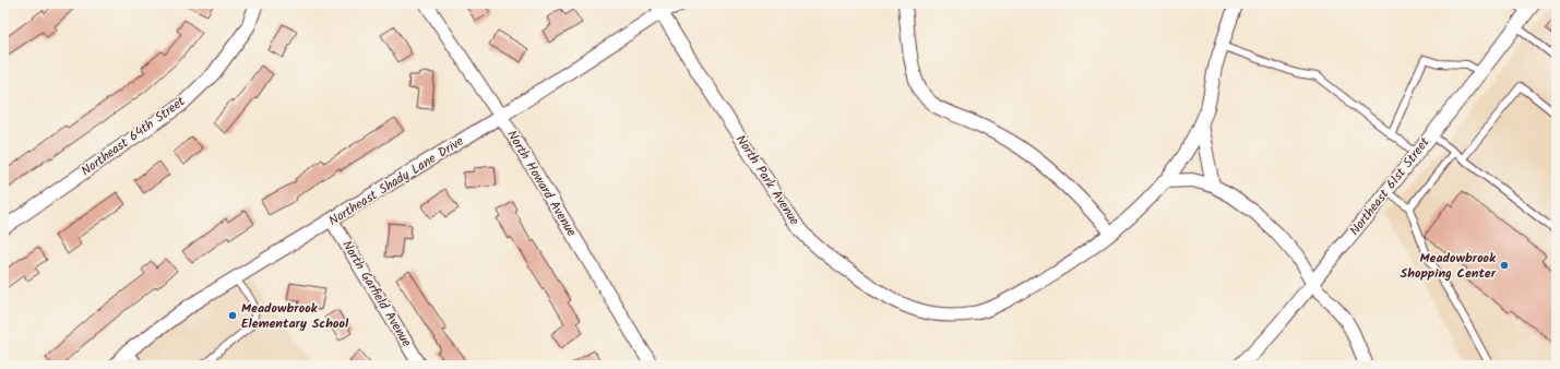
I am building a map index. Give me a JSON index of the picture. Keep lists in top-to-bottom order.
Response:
{
  "streets": {
    "street": [
      "Northeast 64th Street",
      "North Park Avenue",
      "Northeast Shady Lane Drive",
      "North Howard Avenue",
      "Northeast 61st Street",
      "North Garfield Avenue"
    ]
  },
  "crossings": [
    ["North Park Avenue", "Northeast Shady Lane Drive"],
    ["Northeast Shady Lane Drive", "North Howard Avenue"],
    ["Northeast Shady Lane Drive", "North Garfield Avenue"]
  ],
  "places": ["Meadowbrook Shopping Center", "Meadowbrook Elementary School"]
}
